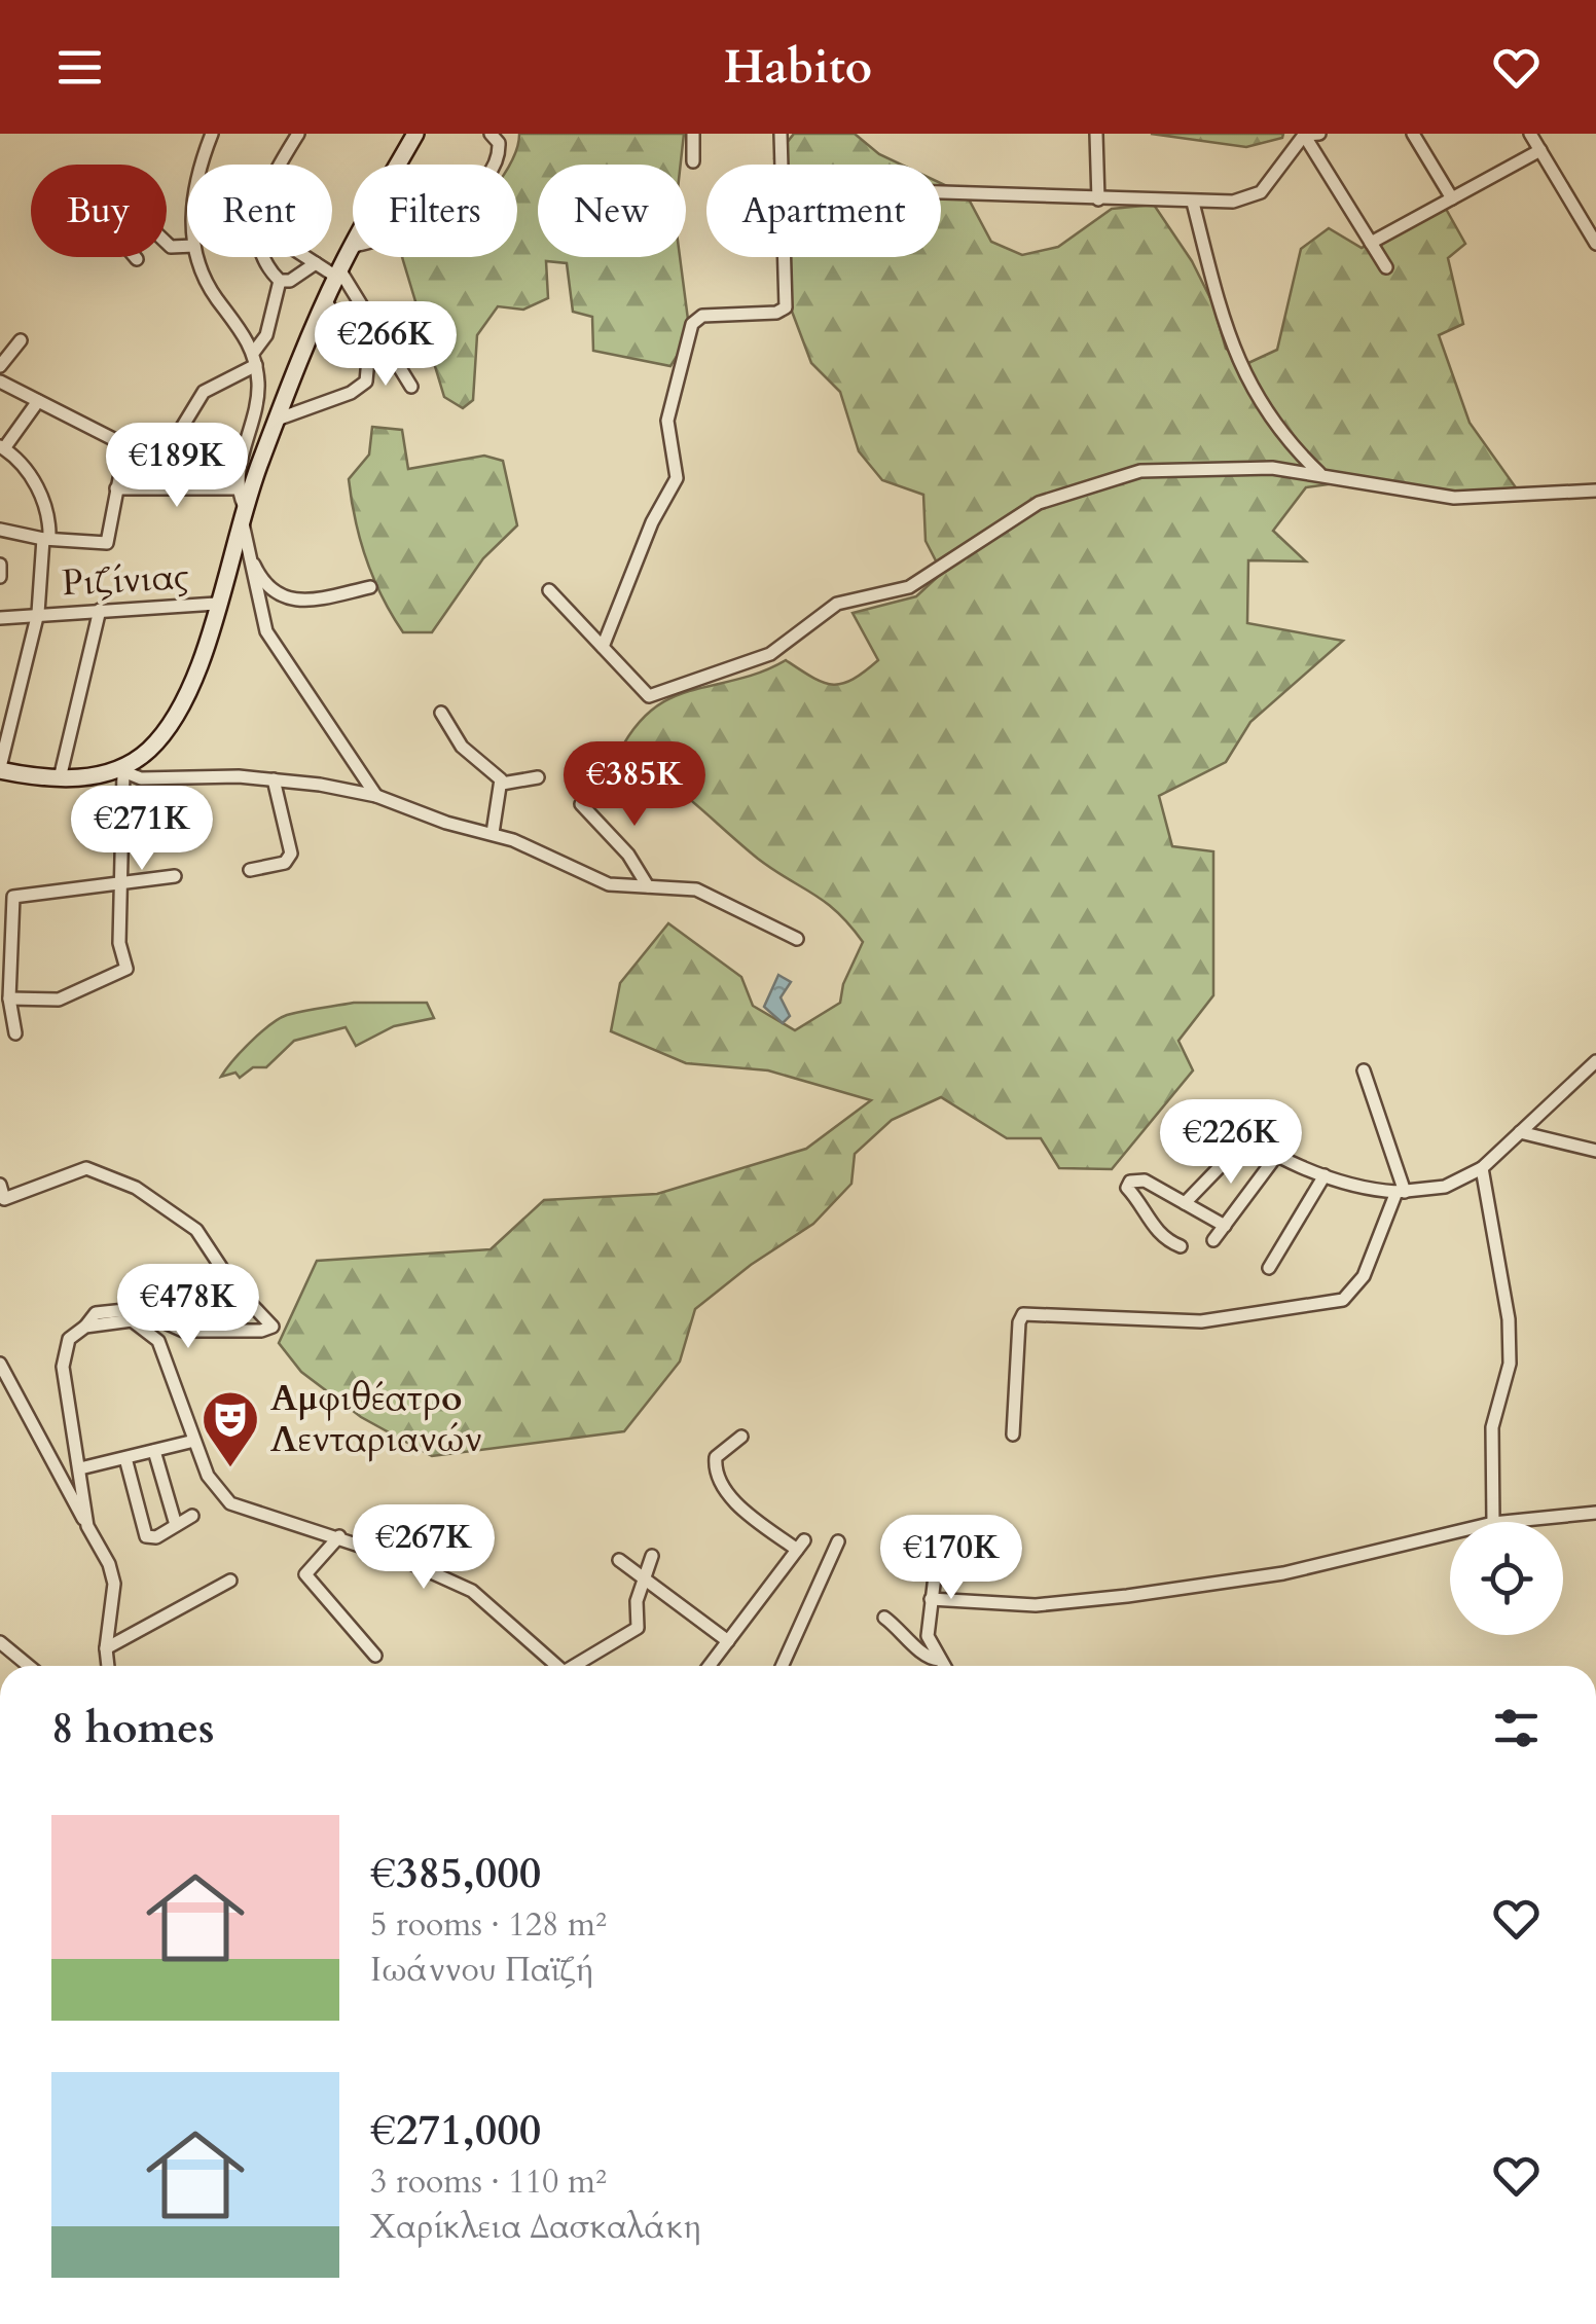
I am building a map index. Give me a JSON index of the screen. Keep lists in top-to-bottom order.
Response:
{
  "streets": {
    "street": ["Ριζίνιας"]
  },
  "places": {
    "theatre": ["Αμφιθέατρο Λενταριανών"]
  },
  "page": {
    "header": "Habito",
    "chip": [
      "Buy",
      "Rent",
      "Filters",
      "New",
      "Apartment"
    ],
    "price": [
      "€266K",
      "€189K",
      "€385K",
      "€271K",
      "€226K",
      "€478K",
      "€267K",
      "€170K"
    ],
    "heading": "8 homes",
    "list": [
      {
        "name": "€385,000",
        "note": "5 rooms · 128 m² · Ιωάννου Παϊζή"
      },
      {
        "name": "€271,000",
        "note": "3 rooms · 110 m² · Χαρίκλεια Δασκαλάκη"
      }
    ]
  }
}
